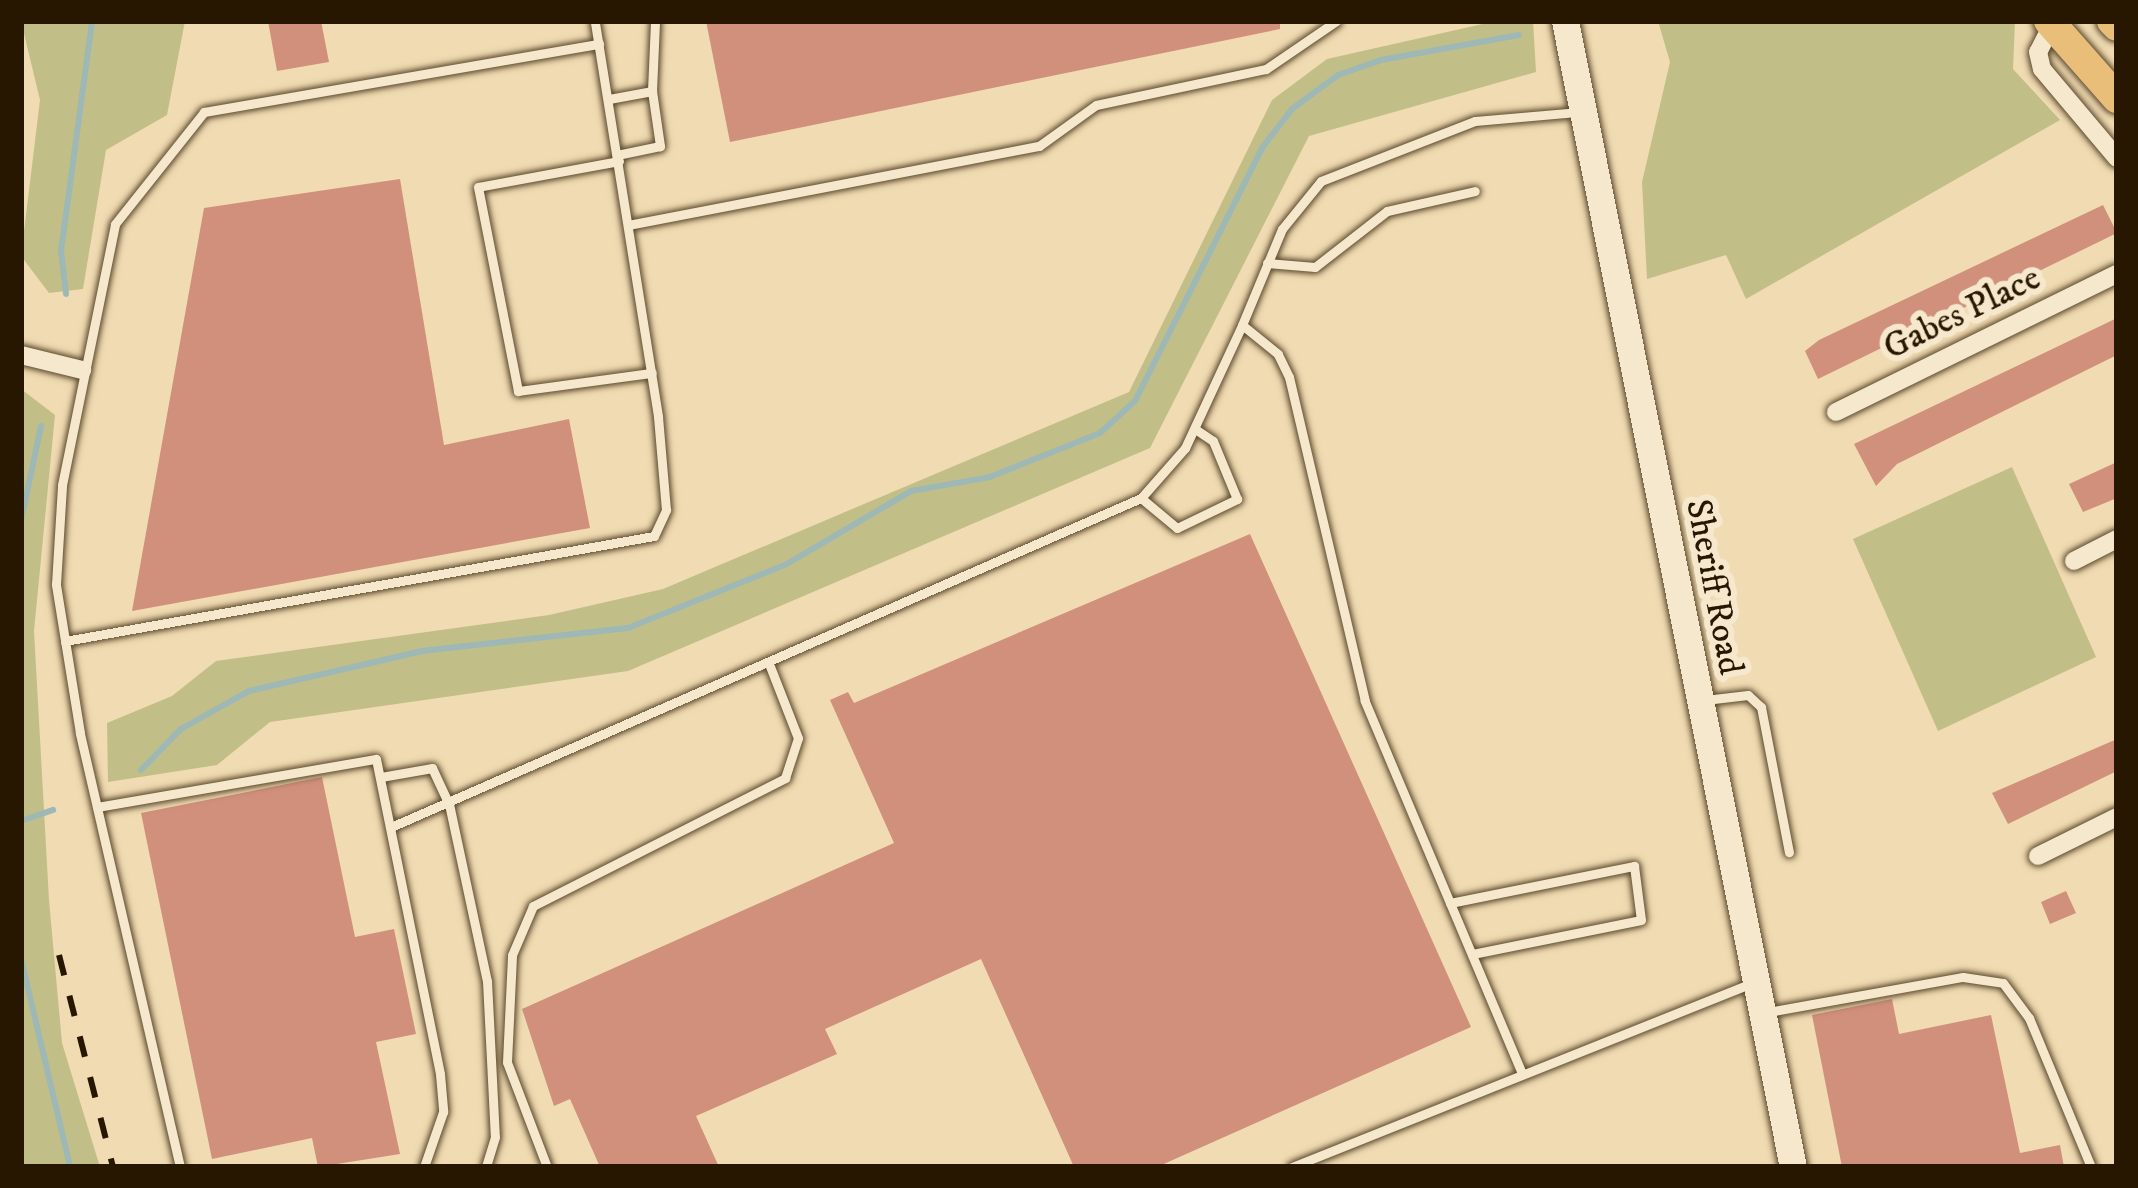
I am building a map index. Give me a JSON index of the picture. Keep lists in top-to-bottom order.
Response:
{
  "streets": {
    "main road": ["Sheriff Road"],
    "street": ["Gabes Place"]
  }
}
